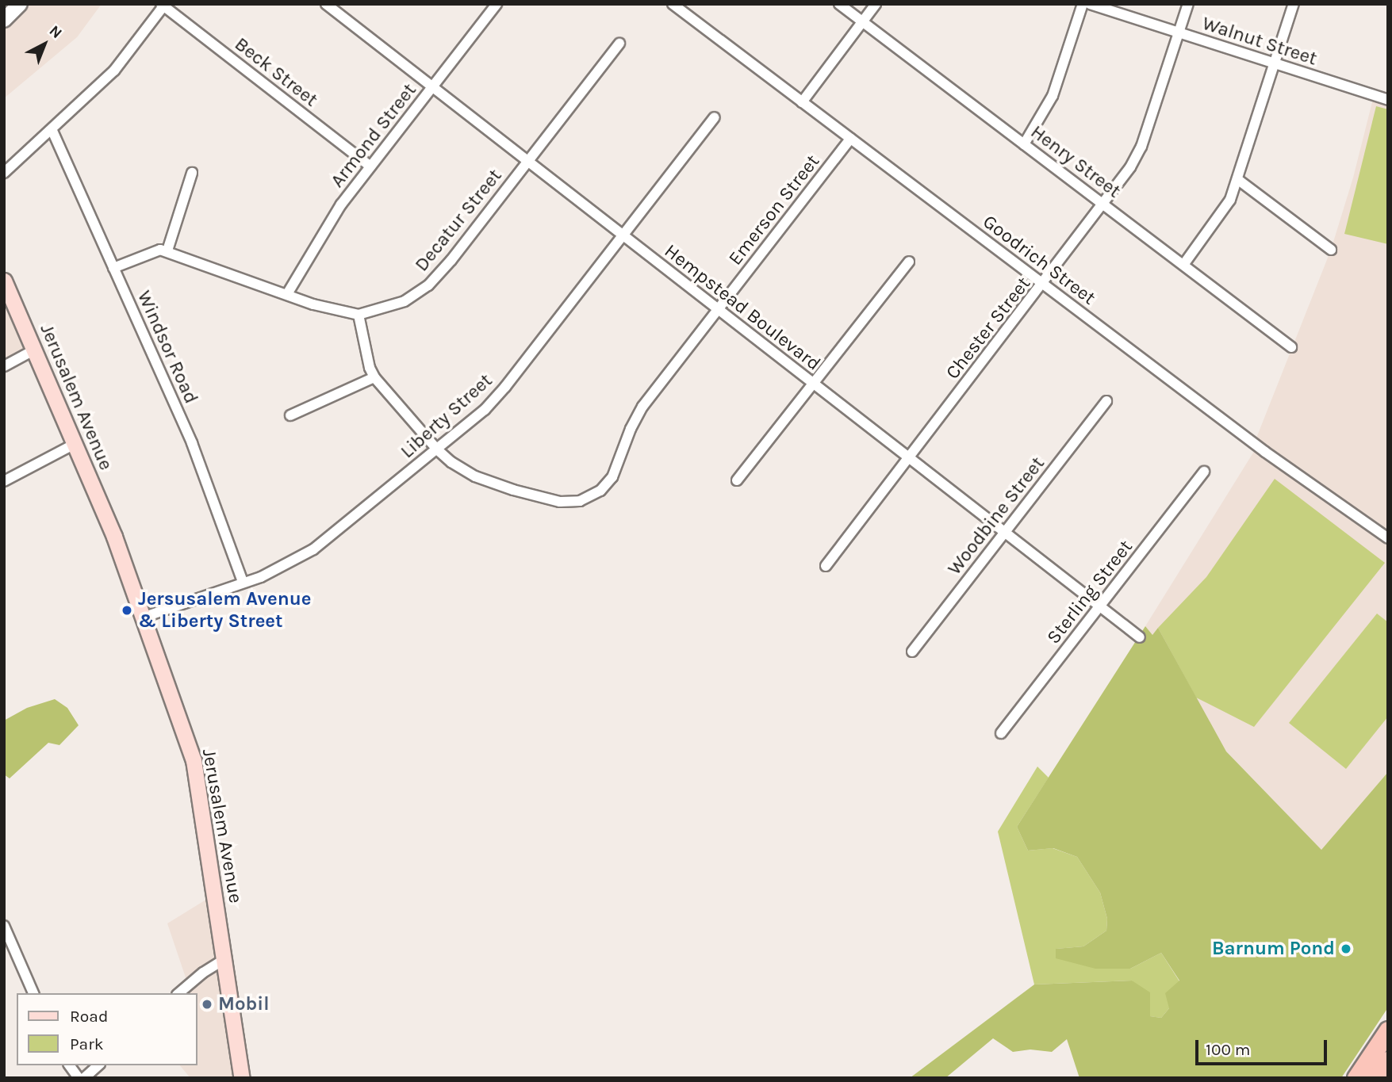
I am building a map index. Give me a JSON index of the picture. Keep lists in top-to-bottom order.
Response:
{
  "streets": {
    "main road": ["Jerusalem Avenue"],
    "street": [
      "Walnut Street",
      "Beck Street",
      "Armond Street",
      "Henry Street",
      "Emerson Street",
      "Decatur Street",
      "Goodrich Street",
      "Hempstead Boulevard",
      "Chester Street",
      "Windsor Road",
      "Liberty Street",
      "Woodbine Street",
      "Sterling Street"
    ]
  },
  "crossings": [
    ["Walnut Street", "Chester Street"],
    ["Beck Street", "Armond Street"],
    ["Armond Street", "Decatur Street"],
    ["Armond Street", "Hempstead Boulevard"],
    ["Henry Street", "Chester Street"],
    ["Emerson Street", "Decatur Street"],
    ["Emerson Street", "Goodrich Street"],
    ["Emerson Street", "Hempstead Boulevard"],
    ["Emerson Street", "Liberty Street"],
    ["Decatur Street", "Hempstead Boulevard"],
    ["Goodrich Street", "Chester Street"],
    ["Hempstead Boulevard", "Chester Street"],
    ["Hempstead Boulevard", "Liberty Street"],
    ["Hempstead Boulevard", "Woodbine Street"],
    ["Hempstead Boulevard", "Sterling Street"],
    ["Windsor Road", "Liberty Street"],
    ["Jerusalem Avenue", "Liberty Street"]
  ],
  "places": ["Jersusalem Avenue & Liberty Street", "Barnum Pond", "Mobil"],
  "legend": ["Road", "Park"],
  "scale_bar": "100 m",
  "north": "top right"
}
